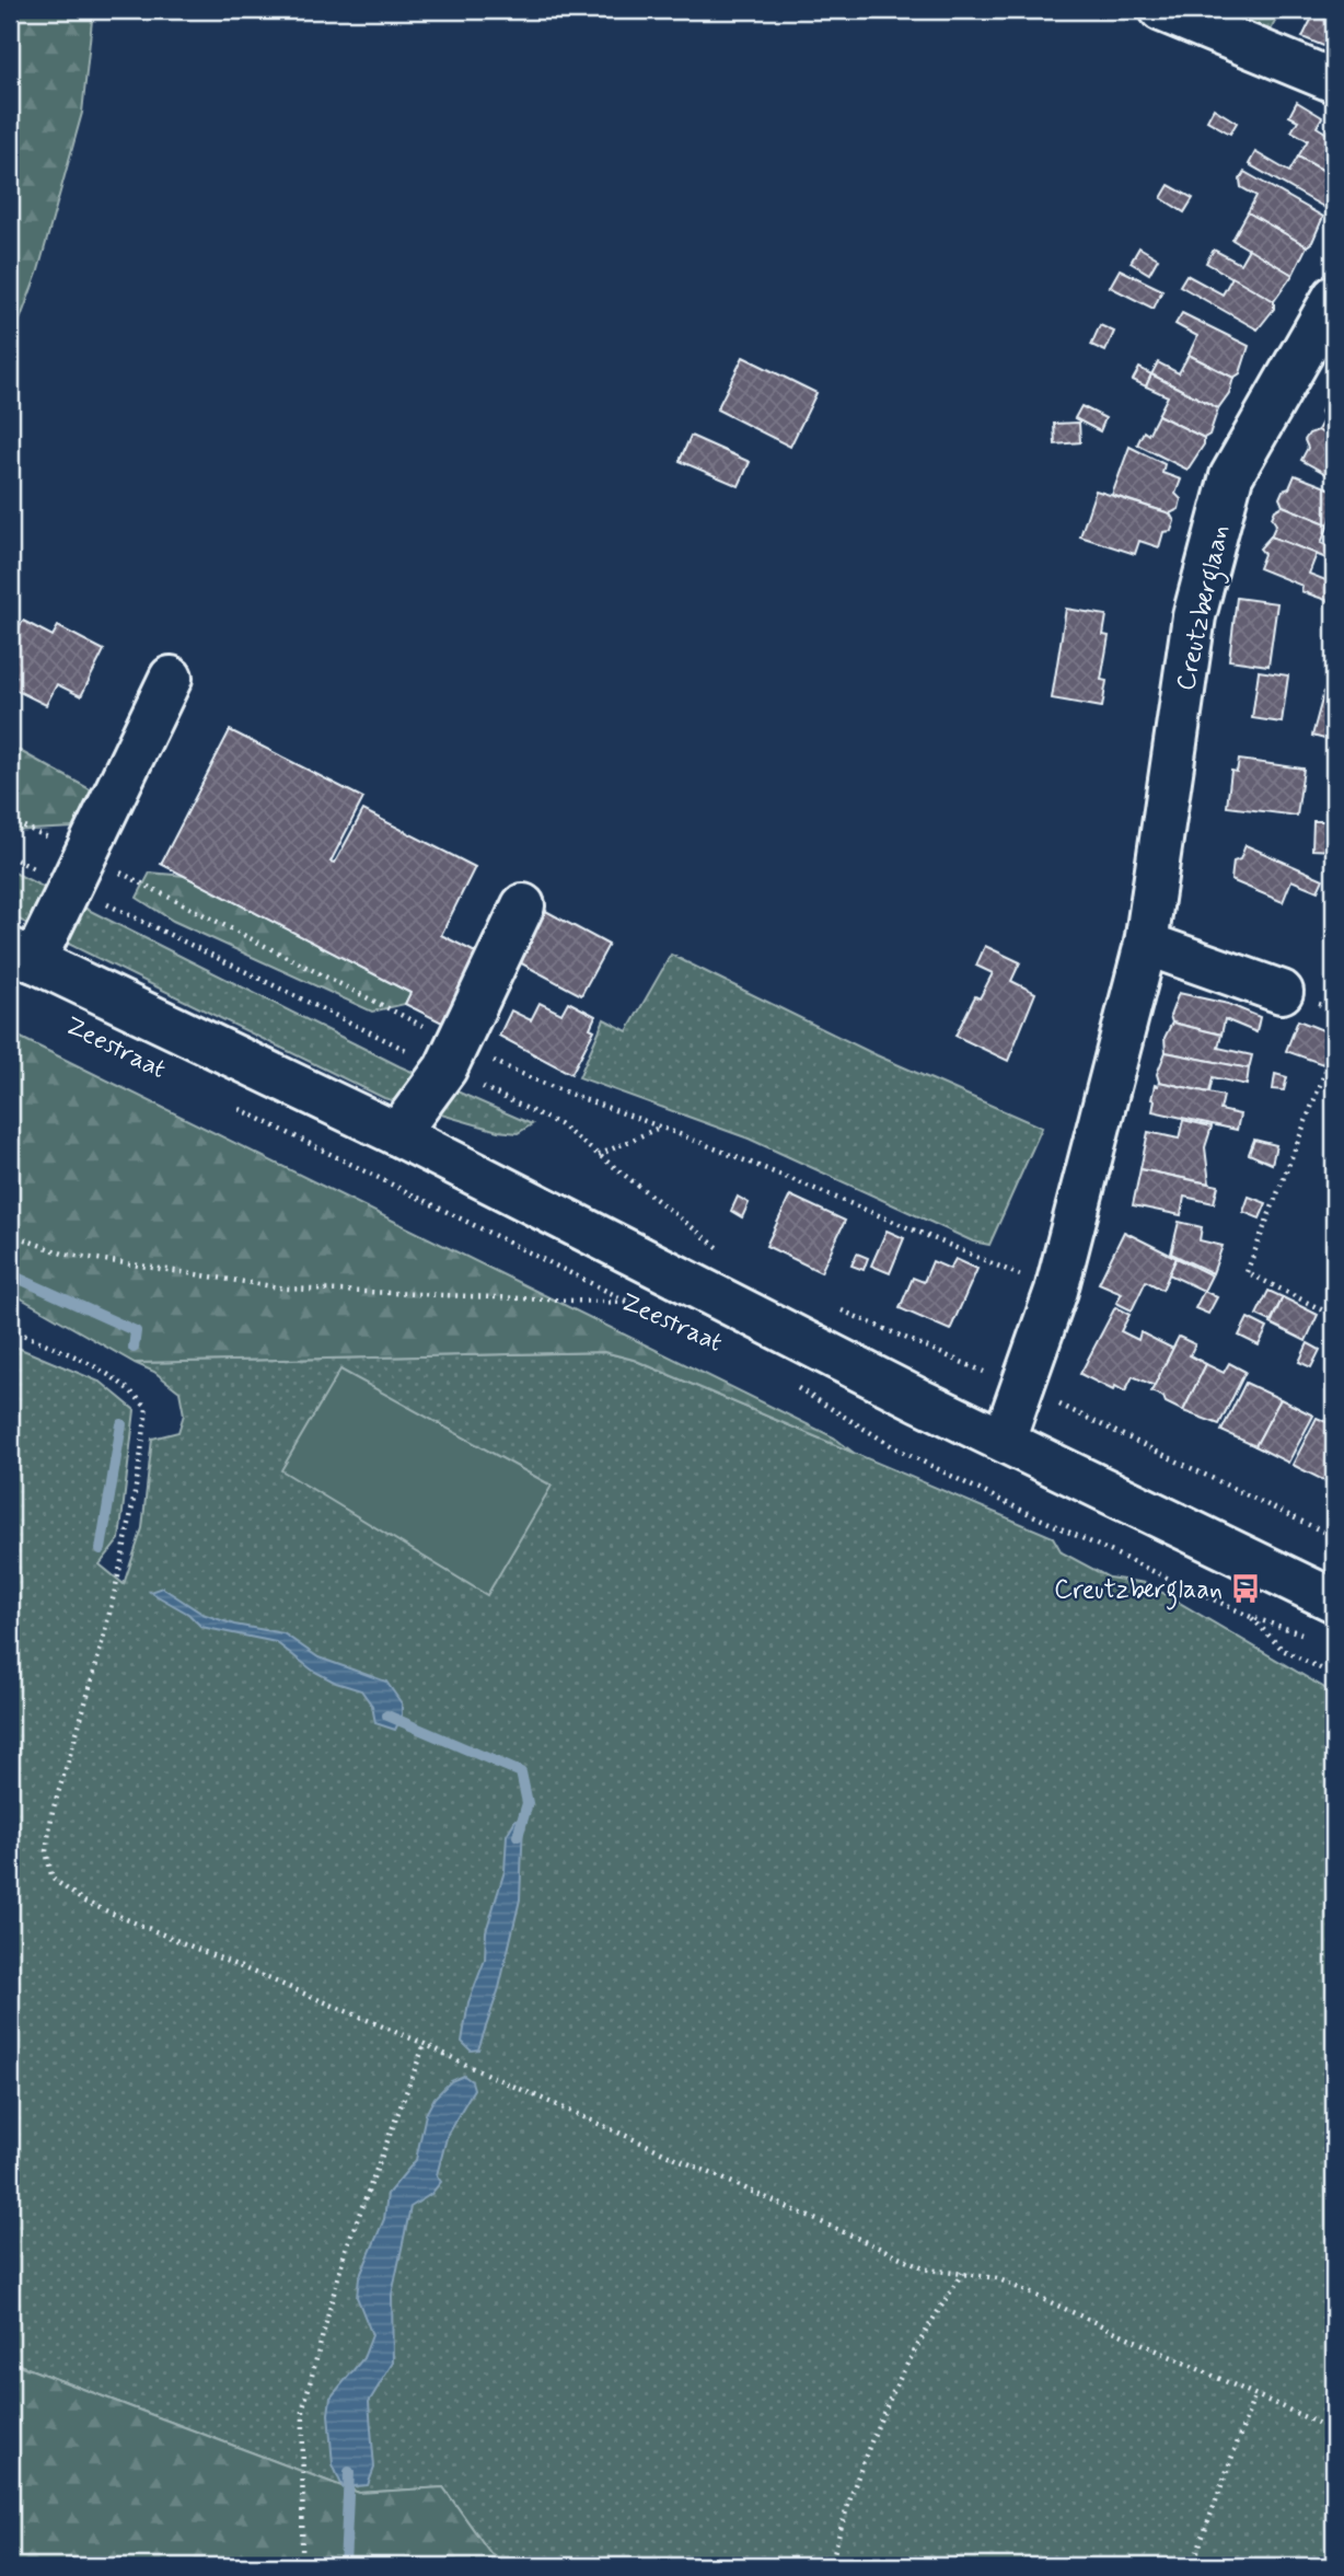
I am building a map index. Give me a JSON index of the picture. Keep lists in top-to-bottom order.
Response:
{
  "streets": {
    "street": ["Creutzberglaan", "Zeestraat"]
  },
  "crossings": [
    ["Creutzberglaan", "Zeestraat"]
  ],
  "places": {
    "bus stop": ["Creutzberglaan"]
  }
}
